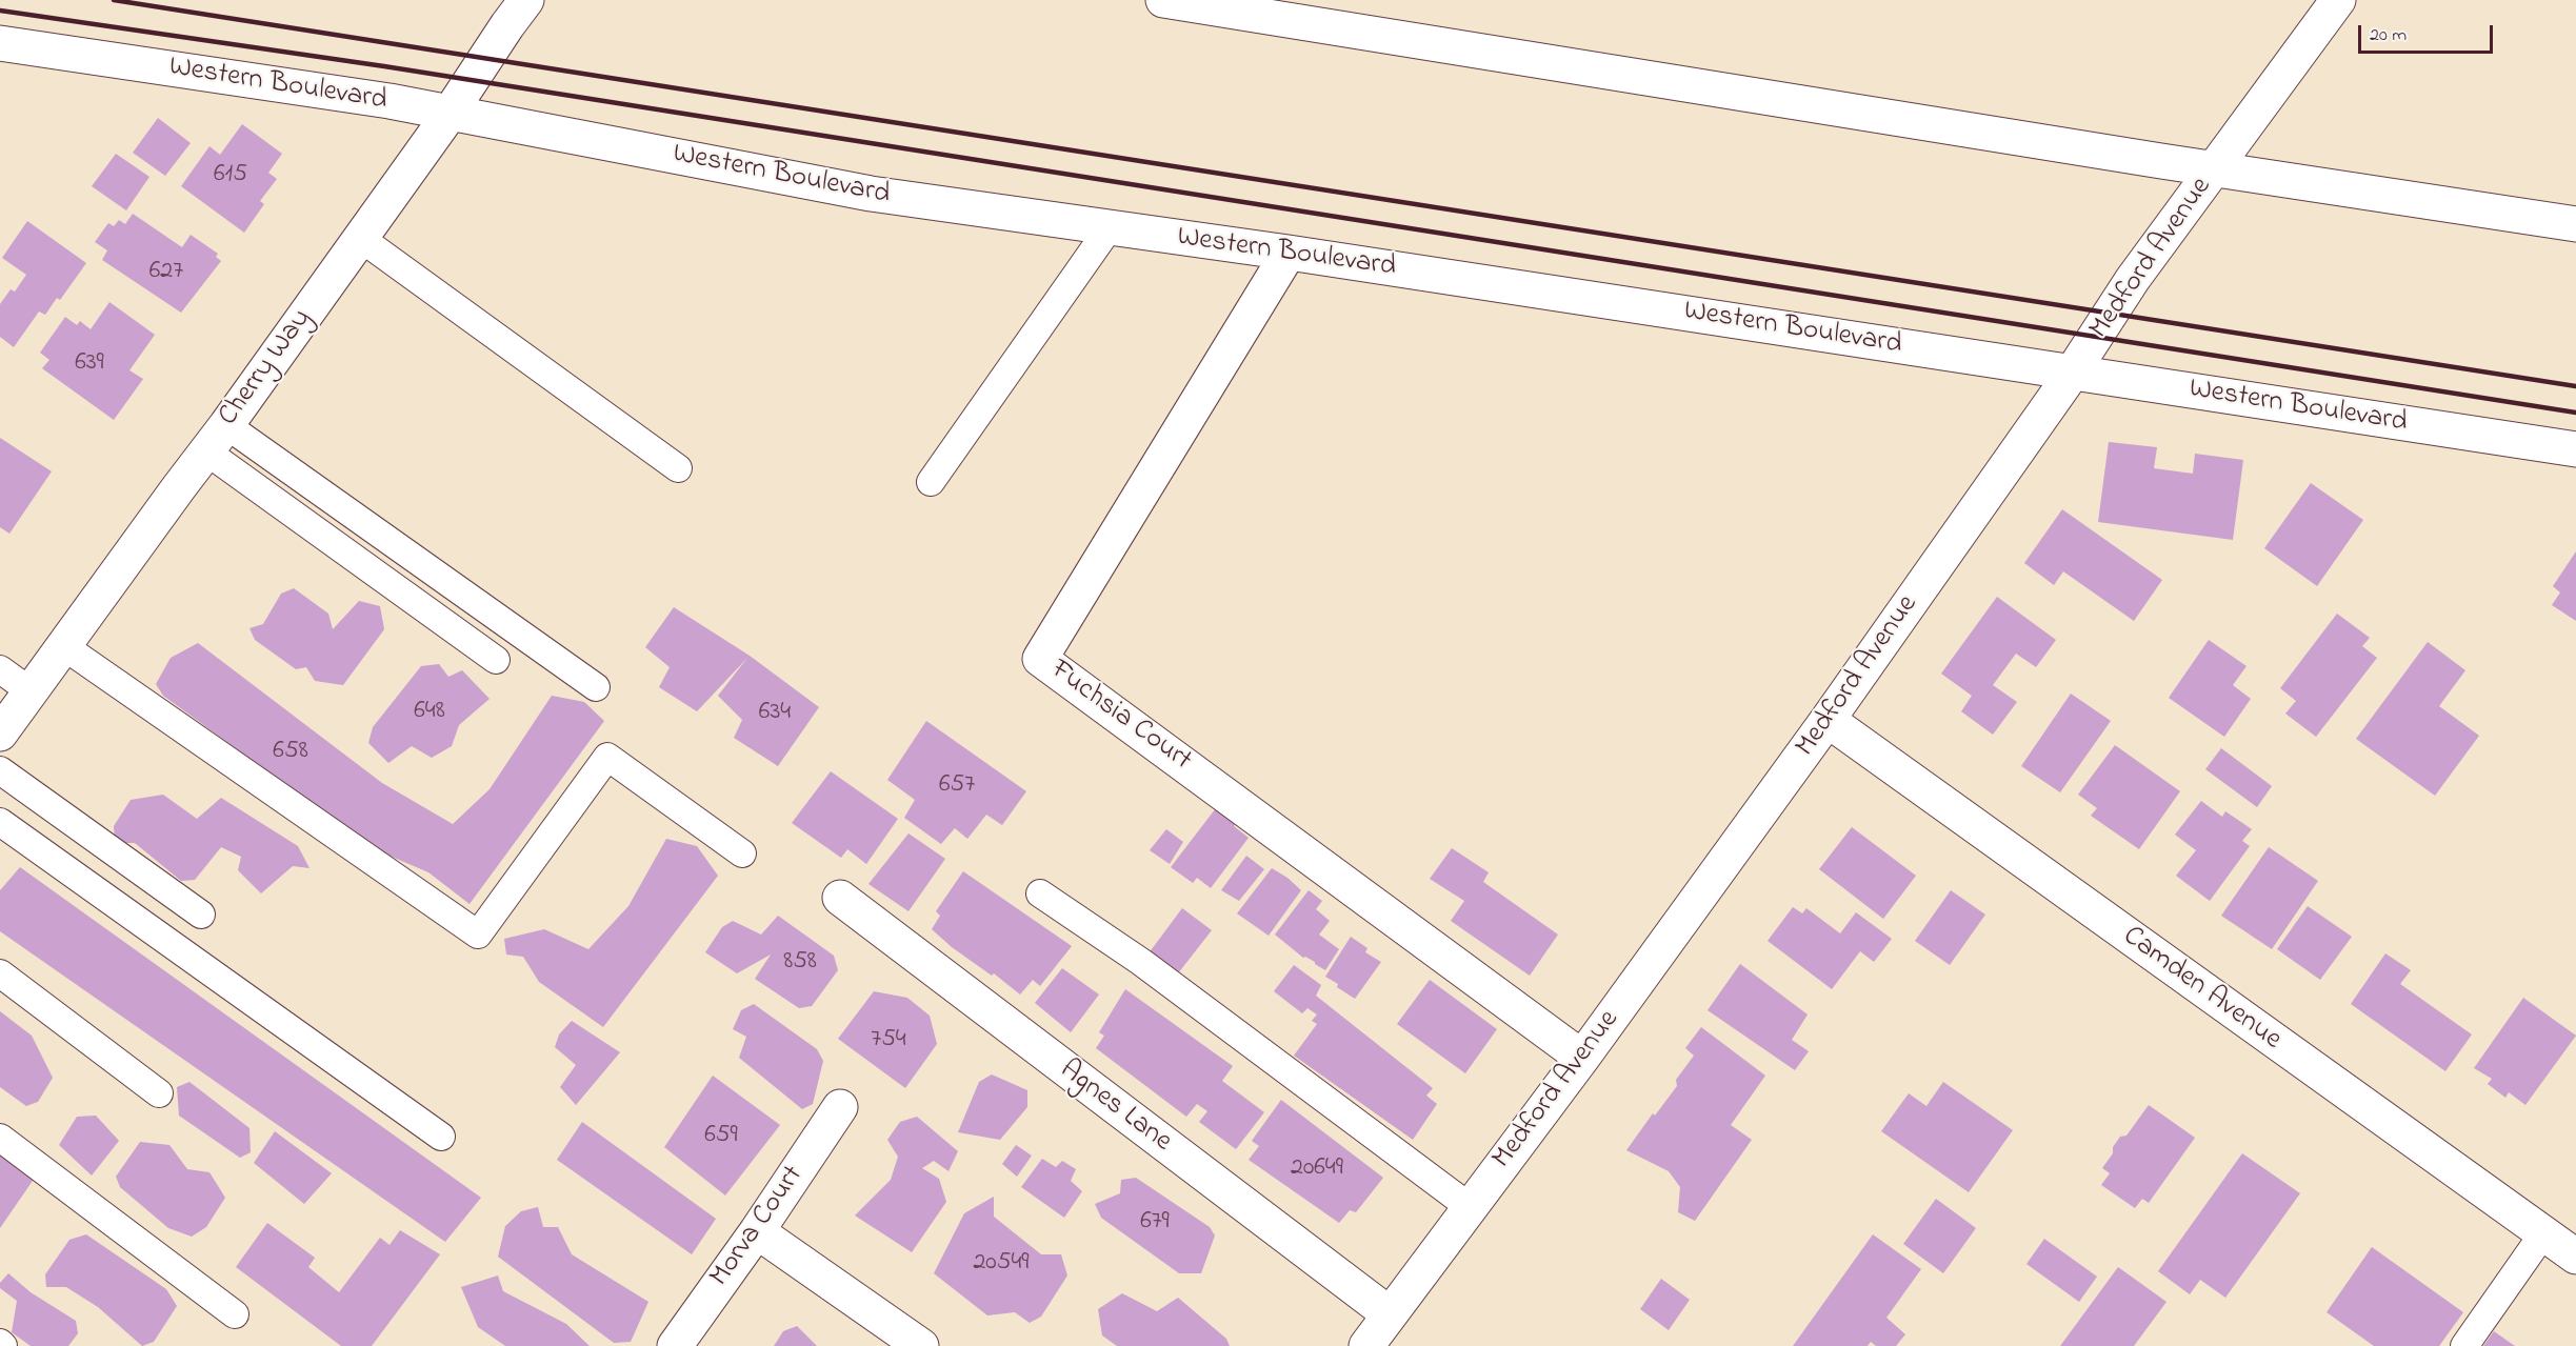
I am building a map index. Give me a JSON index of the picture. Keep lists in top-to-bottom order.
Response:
{
  "streets": {
    "street": [
      "Western Boulevard",
      "Medford Avenue",
      "Cherry Way",
      "Fuchsia Court",
      "Camden Avenue",
      "Agnes Lane",
      "Morva Court"
    ]
  },
  "crossings": [
    ["Western Boulevard", "Medford Avenue"],
    ["Western Boulevard", "Cherry Way"],
    ["Western Boulevard", "Fuchsia Court"],
    ["Medford Avenue", "Fuchsia Court"],
    ["Medford Avenue", "Camden Avenue"],
    ["Medford Avenue", "Agnes Lane"]
  ],
  "house_numbers": [
    "615",
    "627",
    "639",
    "648",
    "634",
    "658",
    "657",
    "858",
    "754",
    "659",
    "20649",
    "679",
    "20549"
  ],
  "scale_bar": "20 m"
}
